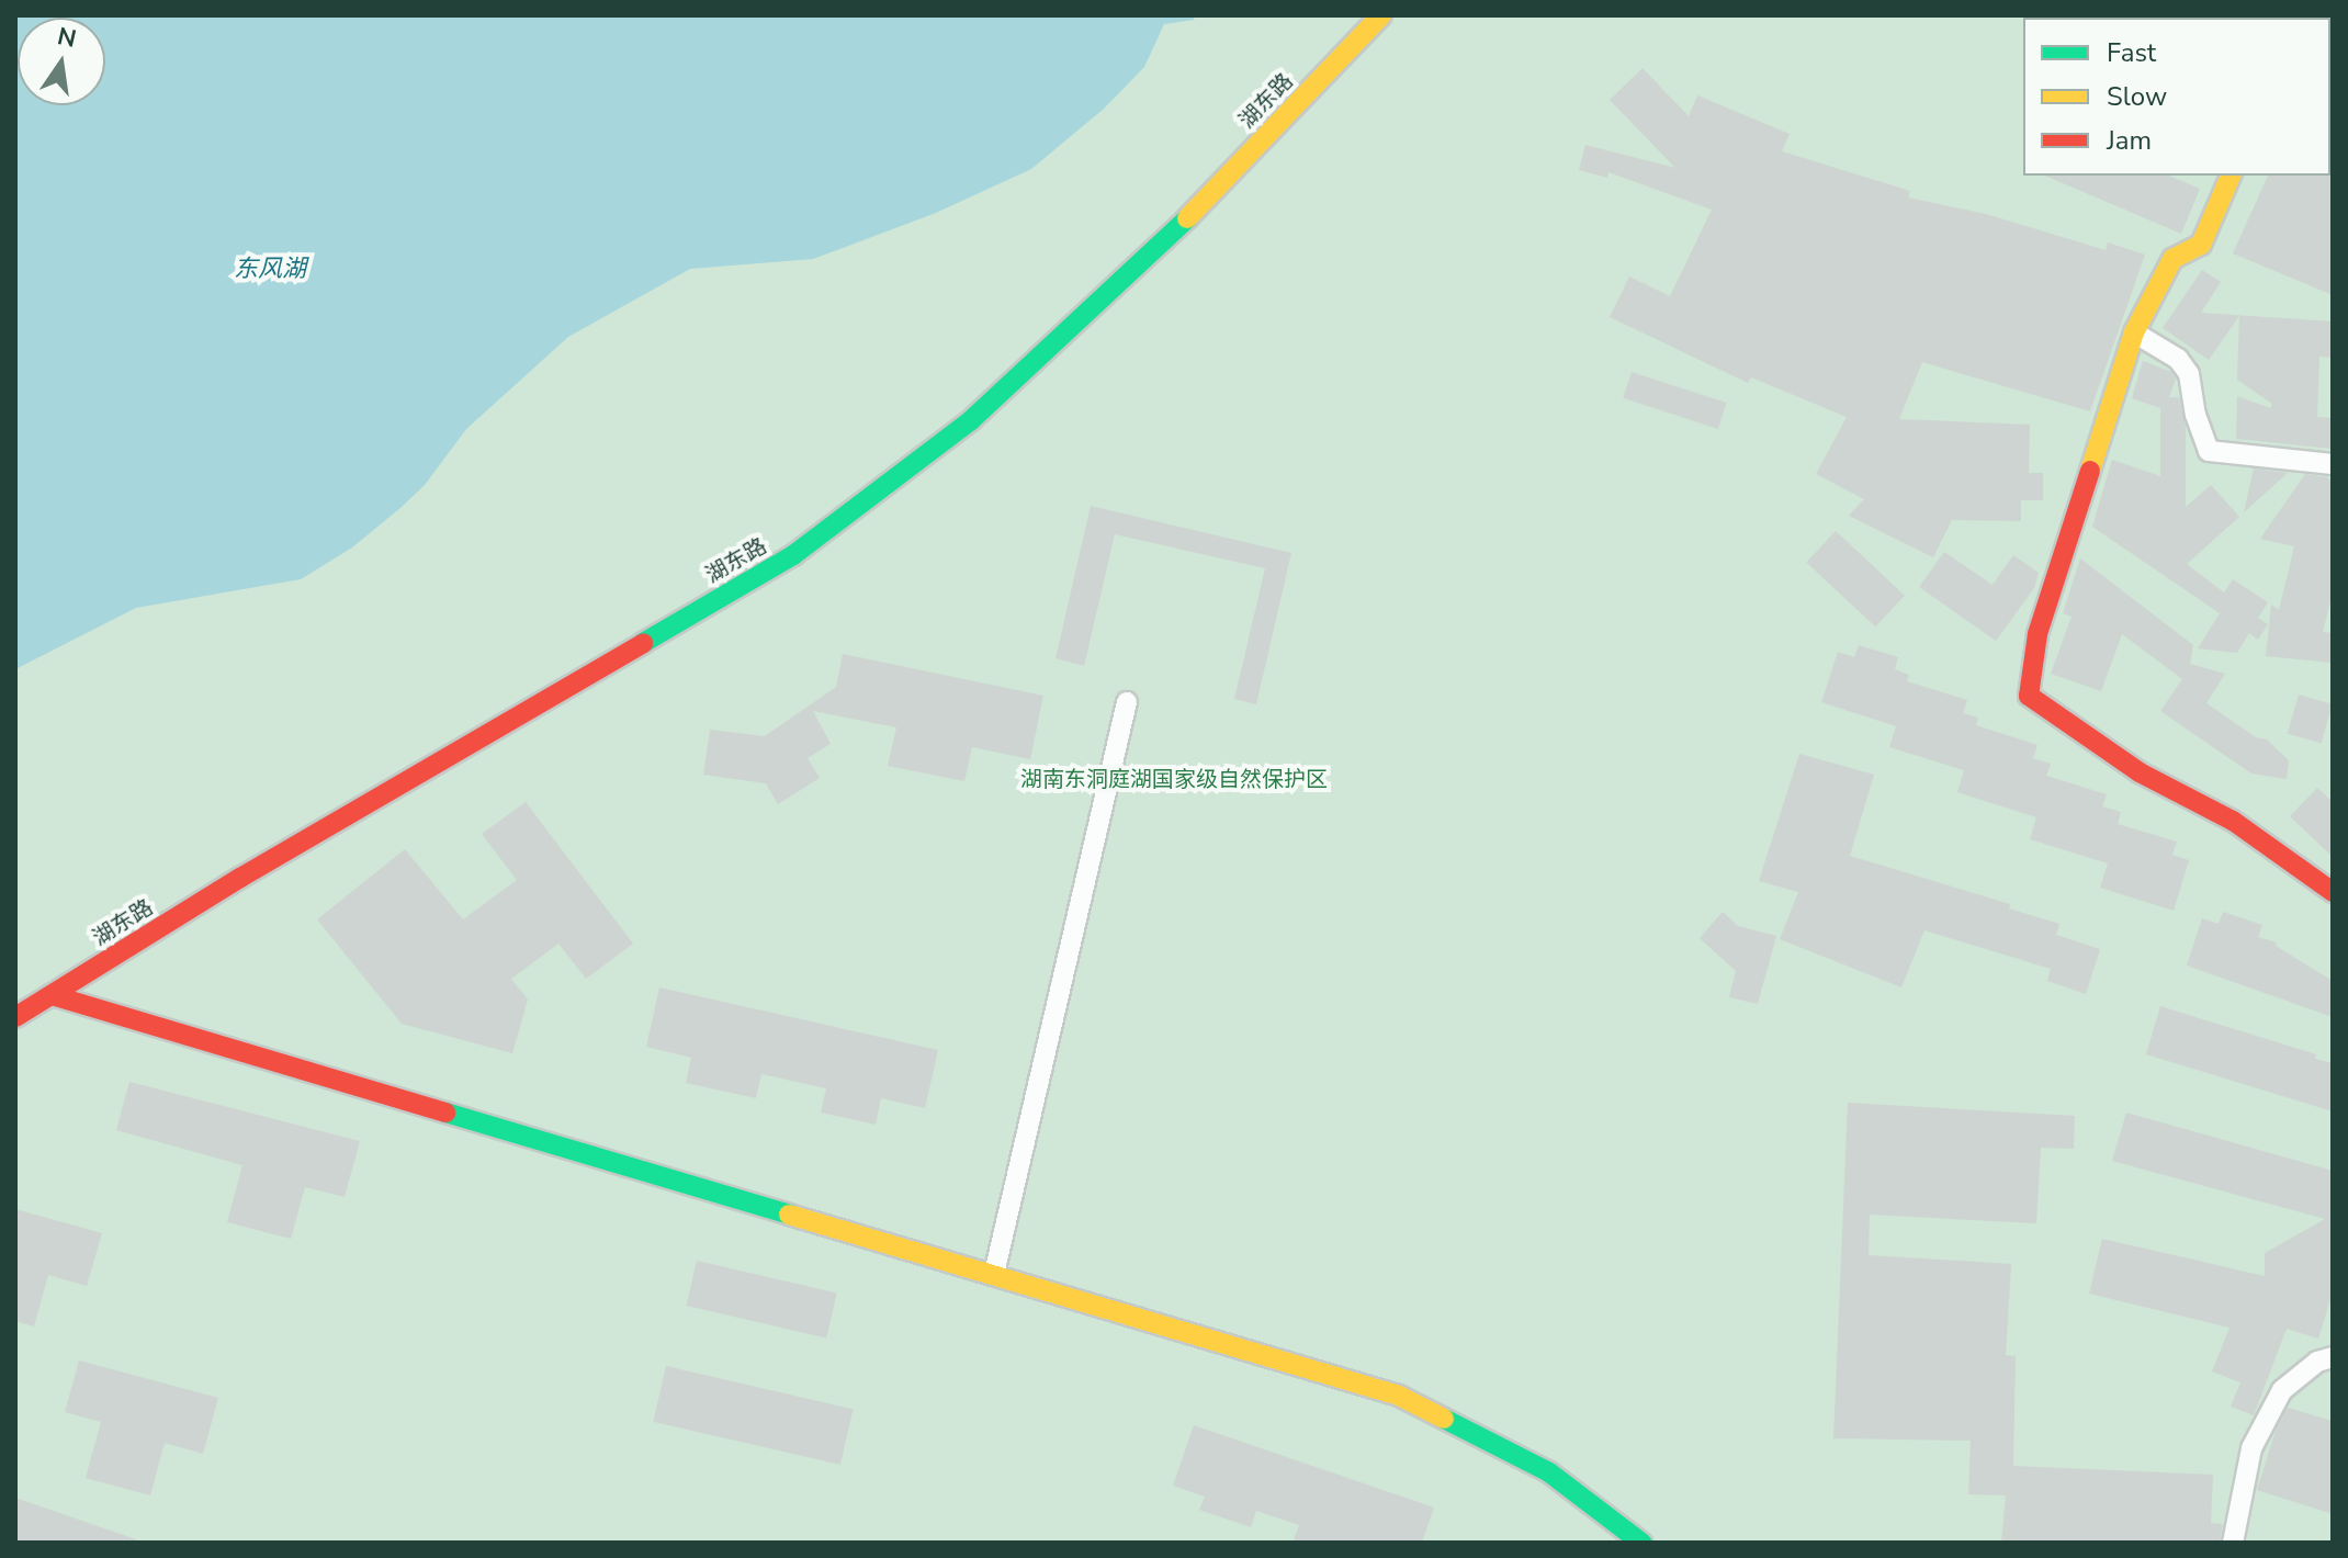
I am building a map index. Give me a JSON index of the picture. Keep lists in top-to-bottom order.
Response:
{
  "streets": {
    "street": ["湖东路"]
  },
  "water": ["东风湖"],
  "parks": ["湖南东洞庭湖国家级自然保护区"],
  "legend": ["Fast", "Slow", "Jam"],
  "north": "top"
}
